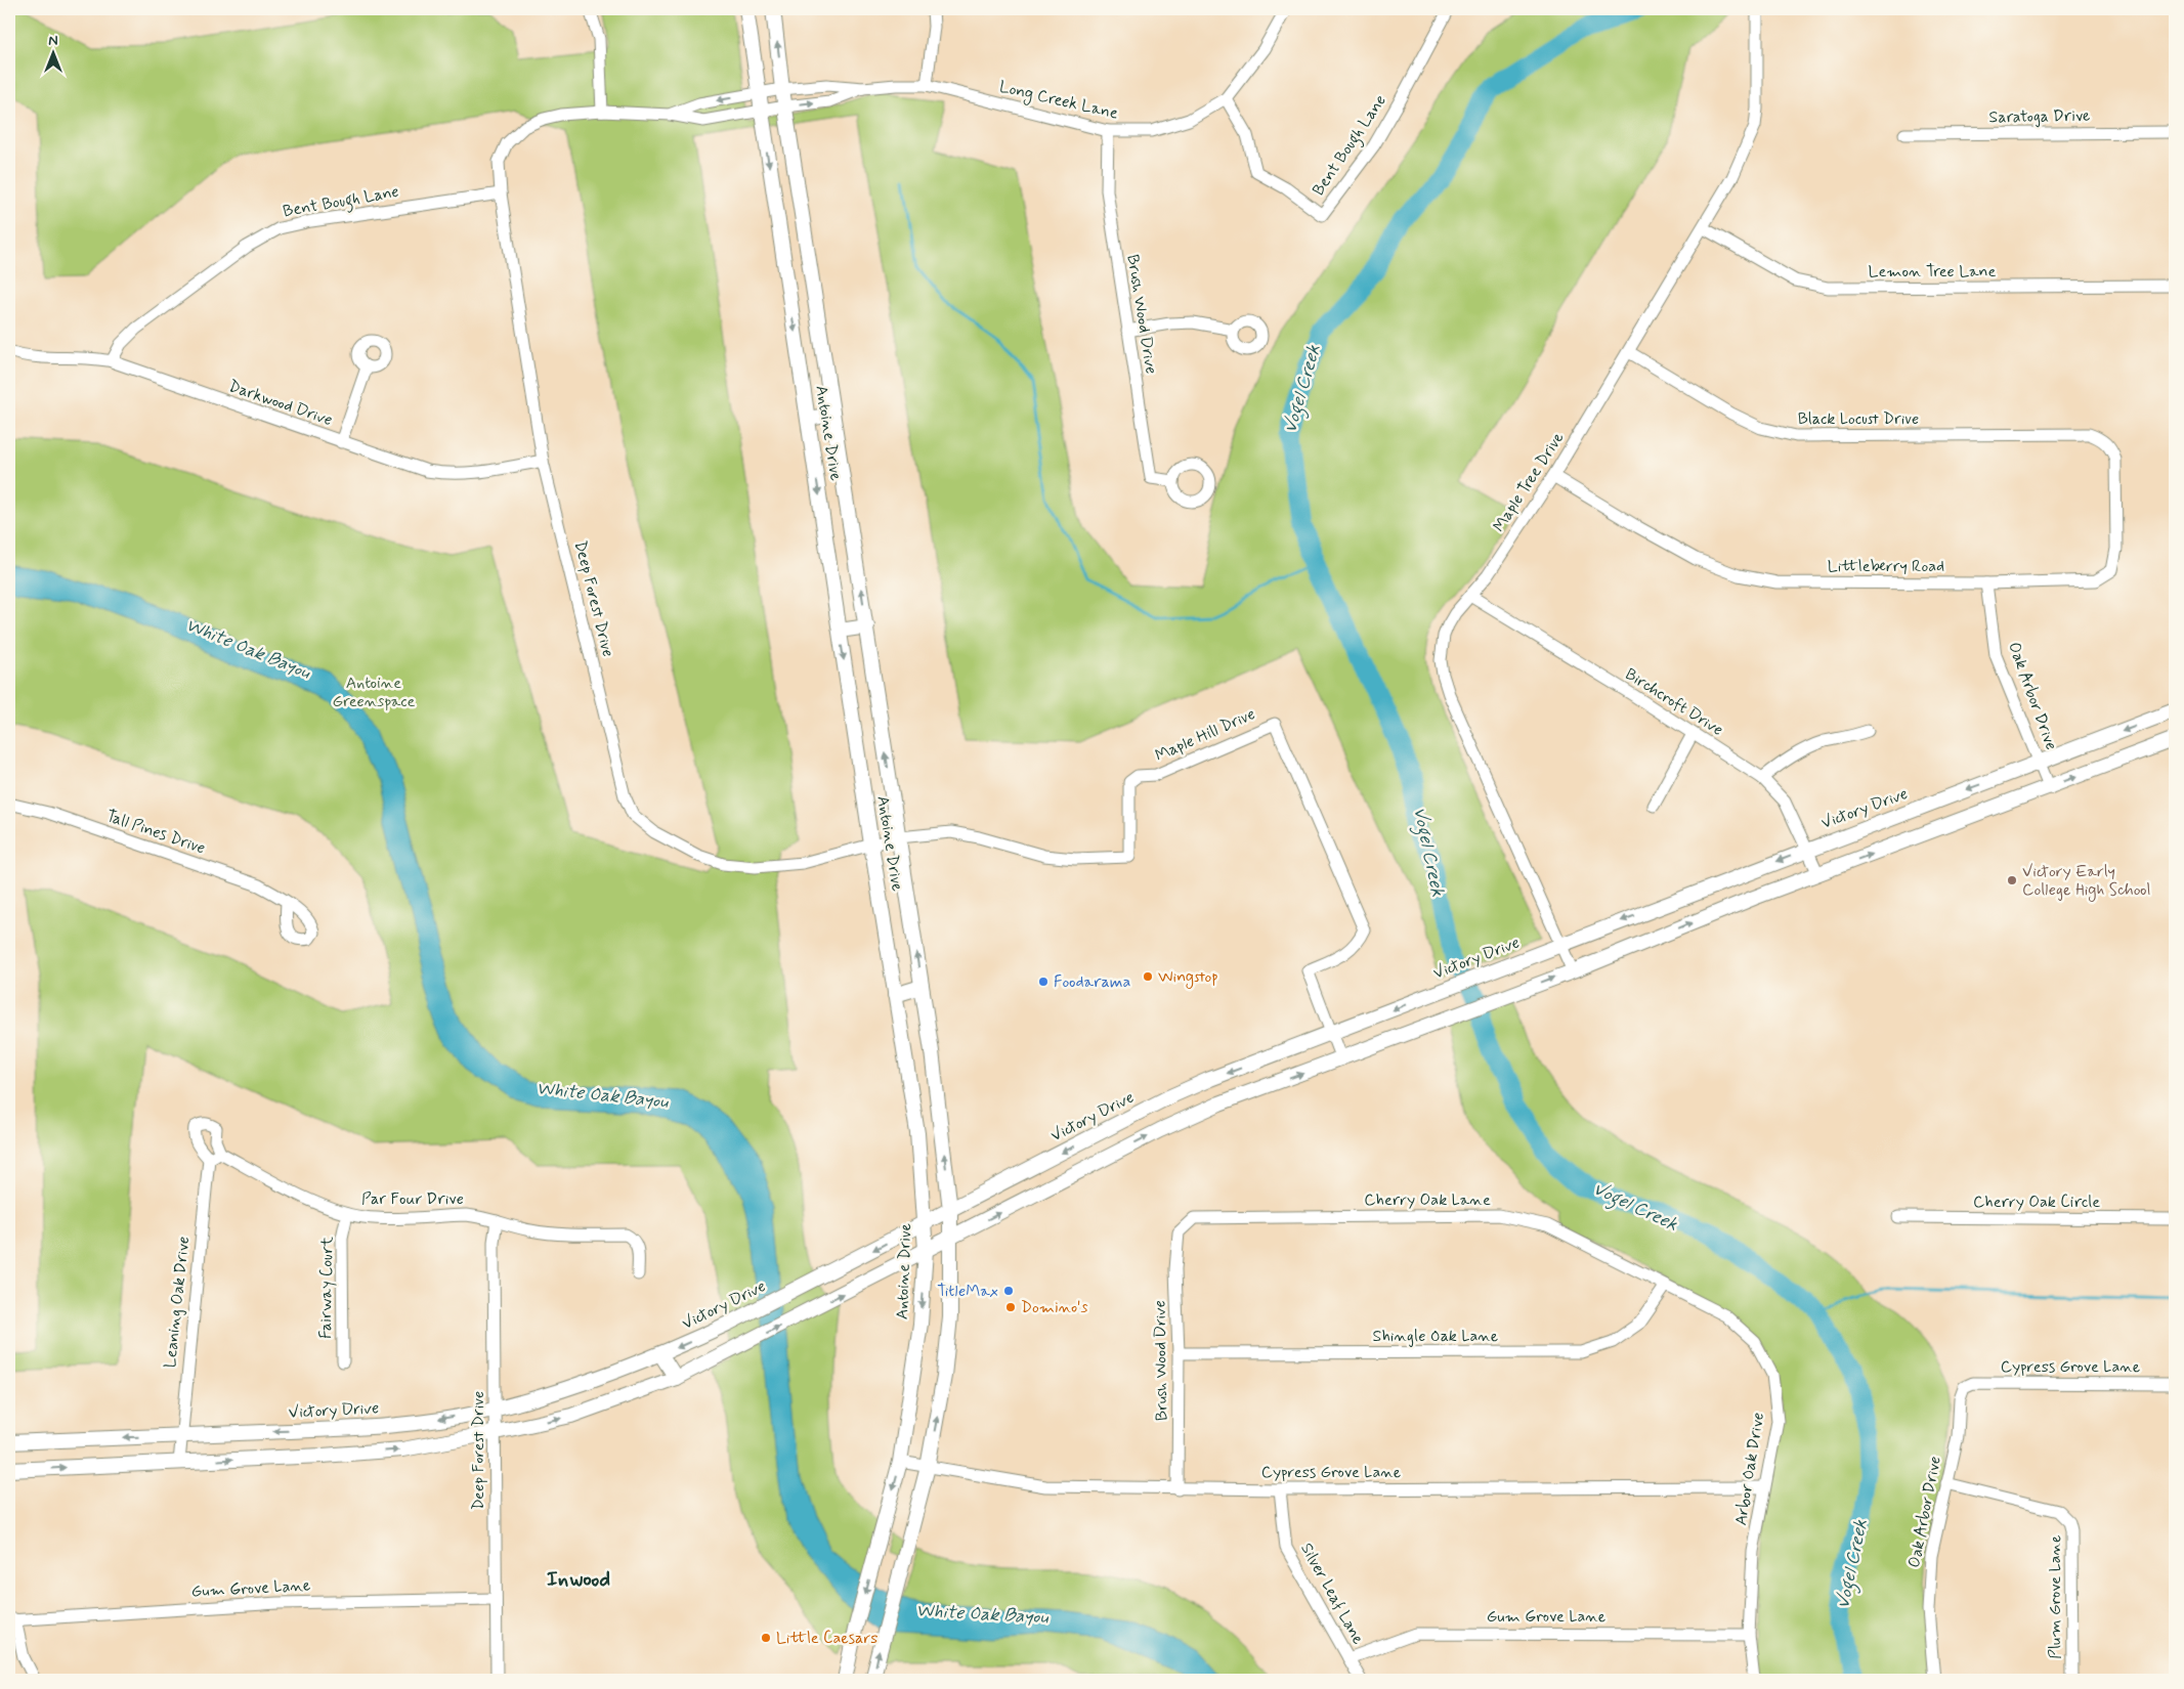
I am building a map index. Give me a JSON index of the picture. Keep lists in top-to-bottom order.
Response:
{
  "streets": {
    "main road": ["Antoine Drive", "Victory Drive"],
    "street": [
      "Long Creek Lane",
      "Saratoga Drive",
      "Bent Bough Lane",
      "Lemon Tree Lane",
      "Brush Wood Drive",
      "Darkwood Drive",
      "Black Locust Drive",
      "Maple Tree Drive",
      "Littleberry Road",
      "Deep Forest Drive",
      "Oak Arbor Drive",
      "Birchcroft Drive",
      "Maple Hill Drive",
      "Tall Pines Drive",
      "Par Four Drive",
      "Cherry Oak Lane",
      "Cherry Oak Circle",
      "Fairway Court",
      "Leaning Oak Drive",
      "Shingle Oak Lane",
      "Cypress Grove Lane",
      "Arbor Oak Drive",
      "Gum Grove Lane",
      "Silver Leaf Lane",
      "Plum Grove Lane"
    ]
  },
  "crossings": [
    ["Long Creek Lane", "Bent Bough Lane"],
    ["Long Creek Lane", "Brush Wood Drive"],
    ["Long Creek Lane", "Antoine Drive"],
    ["Long Creek Lane", "Deep Forest Drive"],
    ["Bent Bough Lane", "Darkwood Drive"],
    ["Bent Bough Lane", "Deep Forest Drive"],
    ["Lemon Tree Lane", "Maple Tree Drive"],
    ["Brush Wood Drive", "Cherry Oak Lane"],
    ["Brush Wood Drive", "Shingle Oak Lane"],
    ["Brush Wood Drive", "Cypress Grove Lane"],
    ["Darkwood Drive", "Deep Forest Drive"],
    ["Black Locust Drive", "Maple Tree Drive"],
    ["Black Locust Drive", "Littleberry Road"],
    ["Antoine Drive", "Deep Forest Drive"],
    ["Antoine Drive", "Maple Hill Drive"],
    ["Antoine Drive", "Victory Drive"],
    ["Antoine Drive", "Cypress Grove Lane"],
    ["Maple Tree Drive", "Littleberry Road"],
    ["Maple Tree Drive", "Birchcroft Drive"],
    ["Maple Tree Drive", "Victory Drive"],
    ["Littleberry Road", "Oak Arbor Drive"],
    ["Deep Forest Drive", "Maple Hill Drive"],
    ["Deep Forest Drive", "Victory Drive"],
    ["Deep Forest Drive", "Par Four Drive"],
    ["Deep Forest Drive", "Gum Grove Lane"],
    ["Oak Arbor Drive", "Victory Drive"],
    ["Oak Arbor Drive", "Cypress Grove Lane"],
    ["Oak Arbor Drive", "Plum Grove Lane"],
    ["Birchcroft Drive", "Victory Drive"],
    ["Maple Hill Drive", "Victory Drive"],
    ["Victory Drive", "Leaning Oak Drive"],
    ["Par Four Drive", "Fairway Court"],
    ["Par Four Drive", "Leaning Oak Drive"],
    ["Cherry Oak Lane", "Shingle Oak Lane"],
    ["Cherry Oak Lane", "Arbor Oak Drive"],
    ["Shingle Oak Lane", "Arbor Oak Drive"],
    ["Cypress Grove Lane", "Arbor Oak Drive"],
    ["Cypress Grove Lane", "Silver Leaf Lane"],
    ["Arbor Oak Drive", "Gum Grove Lane"],
    ["Gum Grove Lane", "Silver Leaf Lane"]
  ],
  "districts": ["Inwood"],
  "water": ["Vogel Creek", "White Oak Bayou"],
  "parks": ["Antoine Greenspace"],
  "places": [
    "Victory Early College High School",
    "Wingstop",
    "Foodarama",
    "TitleMax",
    "Domino's",
    "Little Caesars"
  ],
  "north": "top"
}
